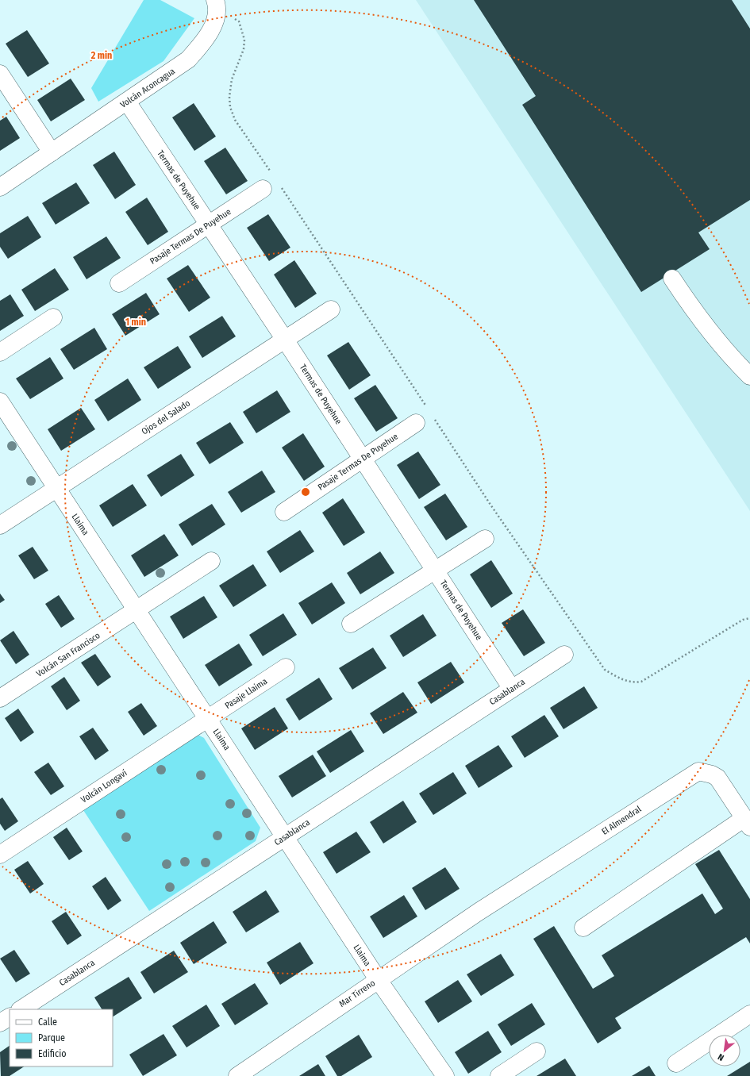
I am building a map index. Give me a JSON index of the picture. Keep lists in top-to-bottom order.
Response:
{
  "streets": {
    "street": [
      "Volcán Aconcagua",
      "Termas de Puyehue",
      "Pasaje Termas De Puyehue",
      "Ojos del Salado",
      "Llaima",
      "Volcán San Francisco",
      "Casablanca",
      "Pasaje Llaima",
      "Volcán Longaví",
      "El Almendral",
      "Mar Tirreno"
    ]
  },
  "crossings": [
    ["Volcán Aconcagua", "Termas de Puyehue"],
    ["Termas de Puyehue", "Pasaje Termas De Puyehue"],
    ["Termas de Puyehue", "Ojos del Salado"],
    ["Termas de Puyehue", "Casablanca"],
    ["Ojos del Salado", "Llaima"],
    ["Llaima", "Volcán San Francisco"],
    ["Llaima", "Casablanca"],
    ["Llaima", "Pasaje Llaima"],
    ["Llaima", "Volcán Longaví"],
    ["Llaima", "Mar Tirreno"],
    ["Pasaje Llaima", "Volcán Longaví"],
    ["El Almendral", "Mar Tirreno"]
  ],
  "legend": ["Calle", "Parque", "Edificio"],
  "north": "bottom left",
  "rings": ["2 min", "1 min"]
}
